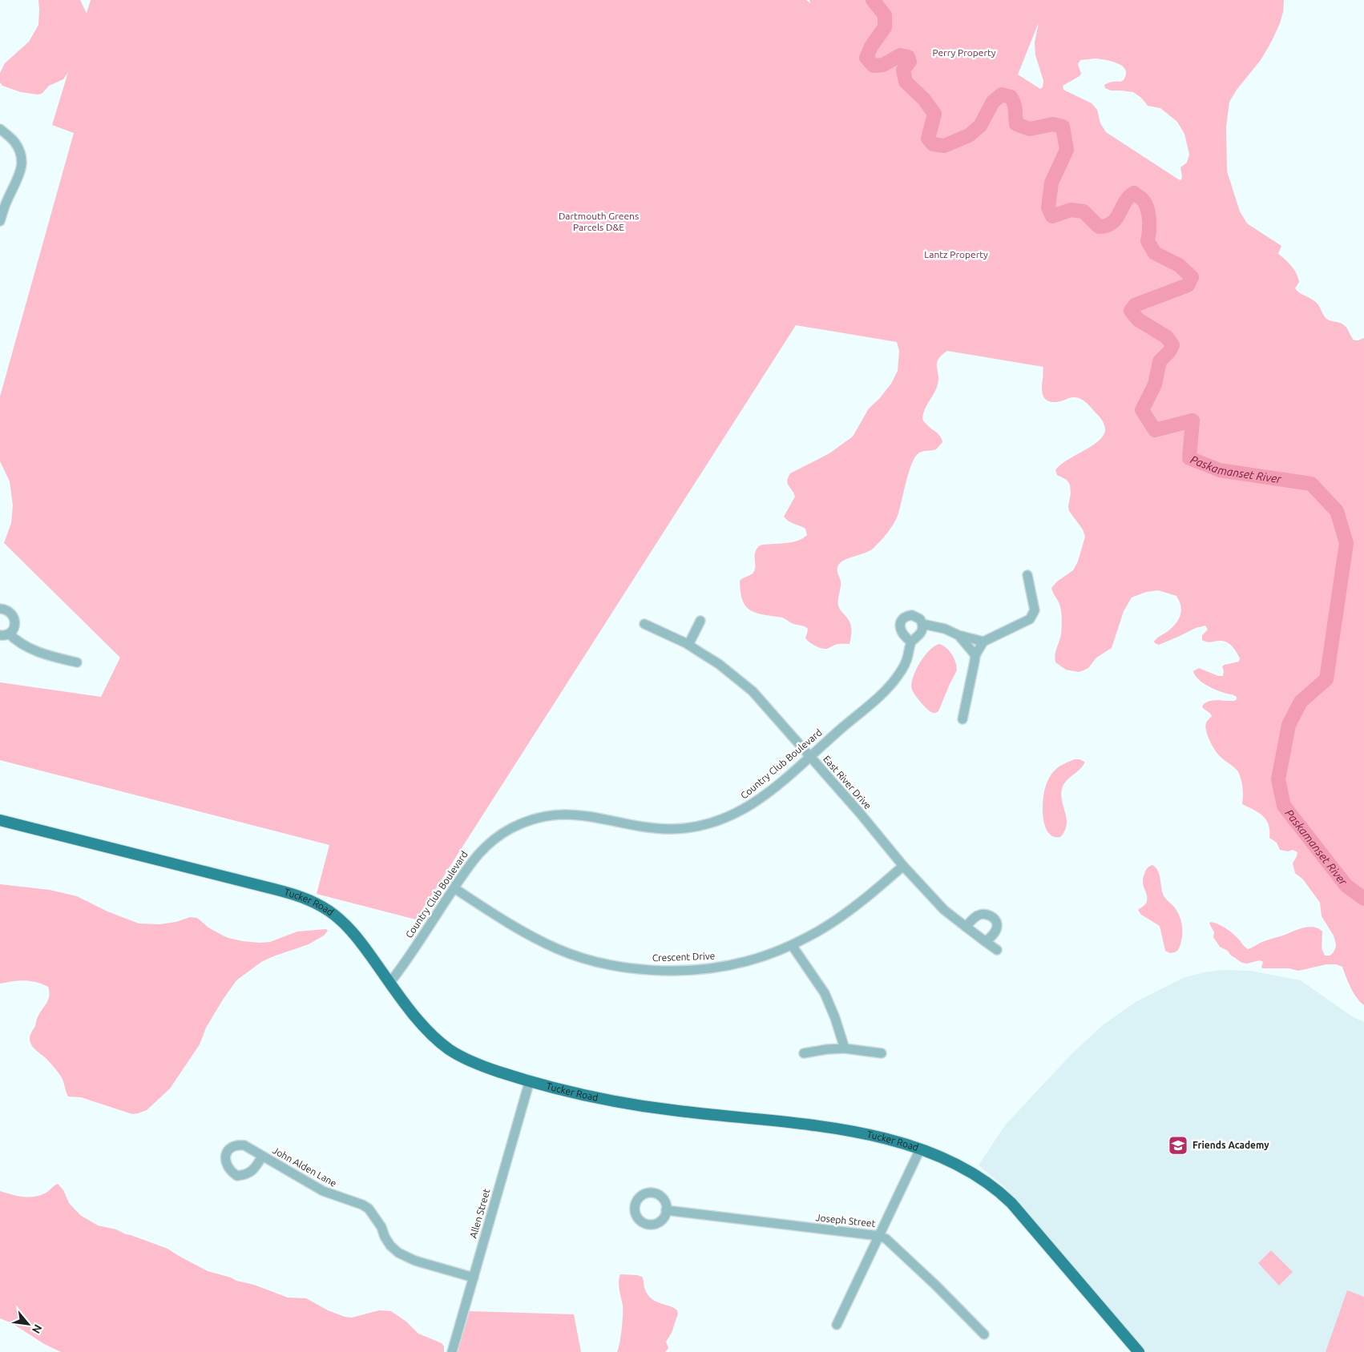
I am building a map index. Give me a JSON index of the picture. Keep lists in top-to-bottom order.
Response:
{
  "streets": {
    "main road": ["Tucker Road"],
    "street": [
      "Country Club Boulevard",
      "East River Drive",
      "Crescent Drive",
      "John Alden Lane",
      "Allen Street",
      "Joseph Street"
    ]
  },
  "crossings": [
    ["Country Club Boulevard", "East River Drive"],
    ["Country Club Boulevard", "Tucker Road"],
    ["Country Club Boulevard", "Crescent Drive"],
    ["East River Drive", "Crescent Drive"],
    ["Tucker Road", "Allen Street"],
    ["John Alden Lane", "Allen Street"]
  ],
  "water": ["Paskamanset River"],
  "parks": ["Perry Property", "Dartmouth Greens Parcels D&E", "Lantz Property"],
  "places": {
    "school or university": ["Friends Academy"]
  },
  "north": "bottom right"
}
